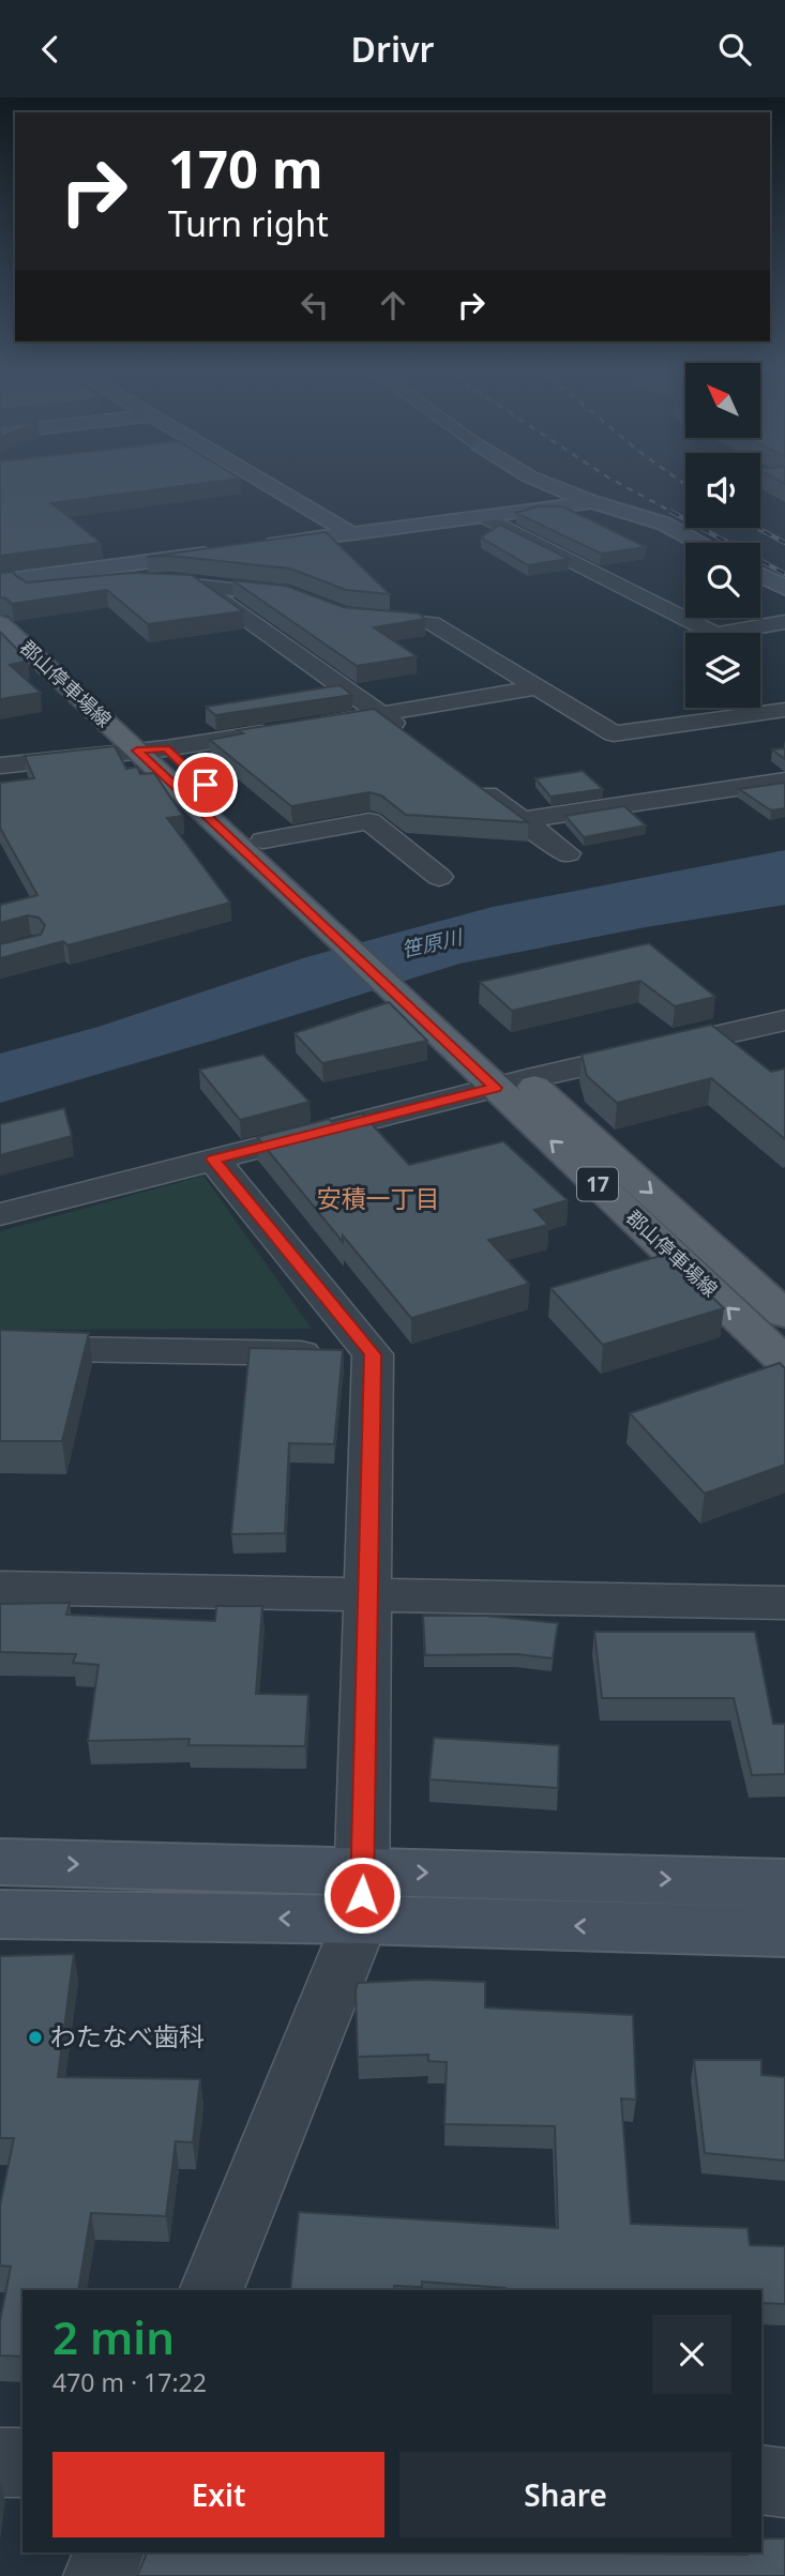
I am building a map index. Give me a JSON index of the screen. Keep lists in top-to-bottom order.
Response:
{
  "streets": {
    "main road": ["郡山停車場線", "17"]
  },
  "districts": ["安積一丁目"],
  "water": ["笹原川"],
  "places": ["わたなべ歯科"],
  "north": "top left",
  "page": {
    "header": "Drivr",
    "turn": ["170 m", "Turn right"],
    "heading": ["2 min", "470 m · 17:22"],
    "buttons": ["Exit", "Share"]
  }
}
